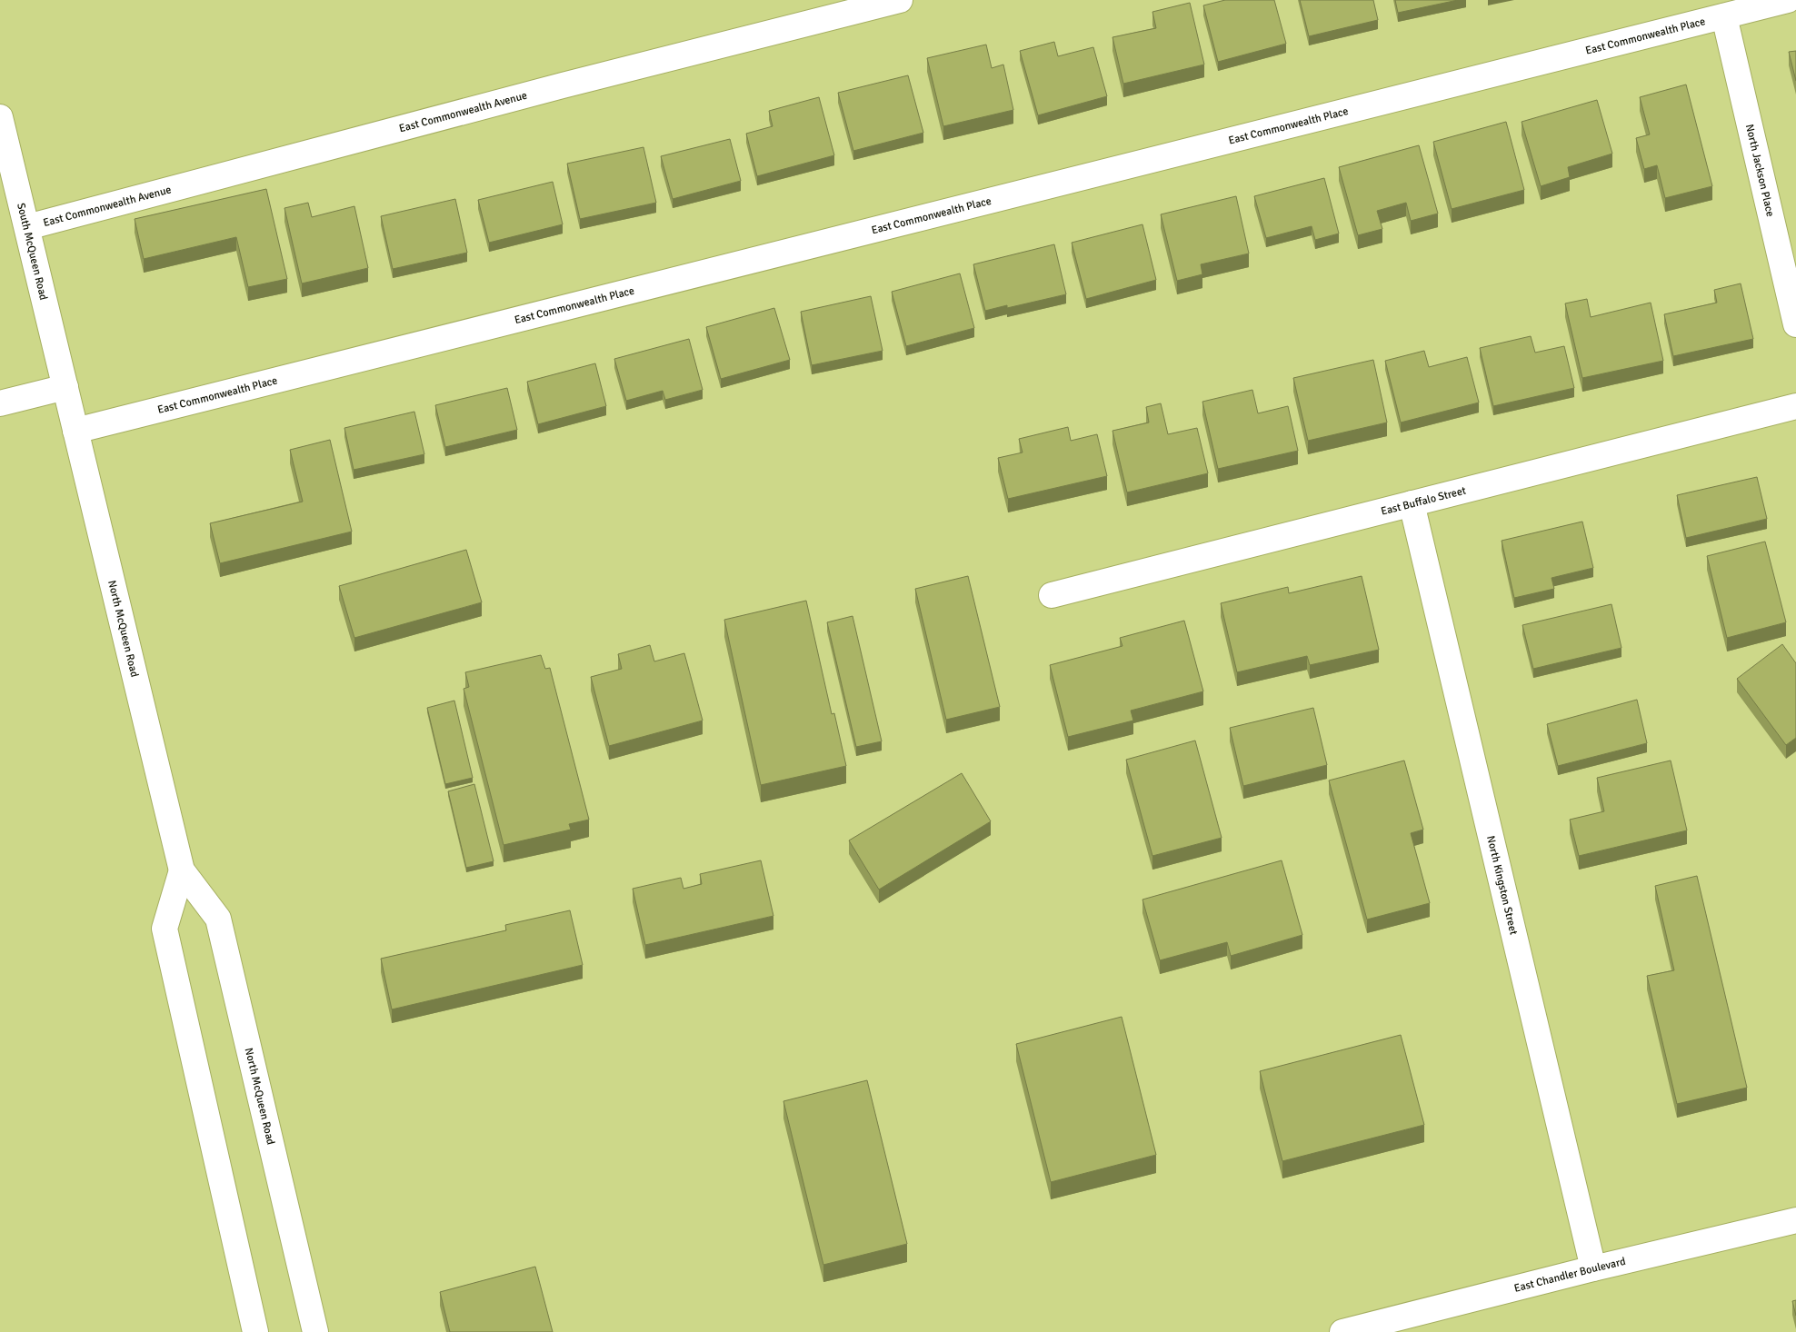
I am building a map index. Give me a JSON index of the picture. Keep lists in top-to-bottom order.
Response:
{
  "streets": {
    "street": [
      "East Commonwealth Place",
      "East Commonwealth Avenue",
      "North Jackson Place",
      "South McQueen Road",
      "East Buffalo Street",
      "North McQueen Road",
      "North Kingston Street",
      "East Chandler Boulevard"
    ]
  },
  "crossings": [
    ["East Commonwealth Place", "North Jackson Place"],
    ["East Commonwealth Place", "North McQueen Road"],
    ["East Commonwealth Avenue", "South McQueen Road"],
    ["South McQueen Road", "North McQueen Road"],
    ["East Buffalo Street", "North Kingston Street"],
    ["North Kingston Street", "East Chandler Boulevard"]
  ]
}
